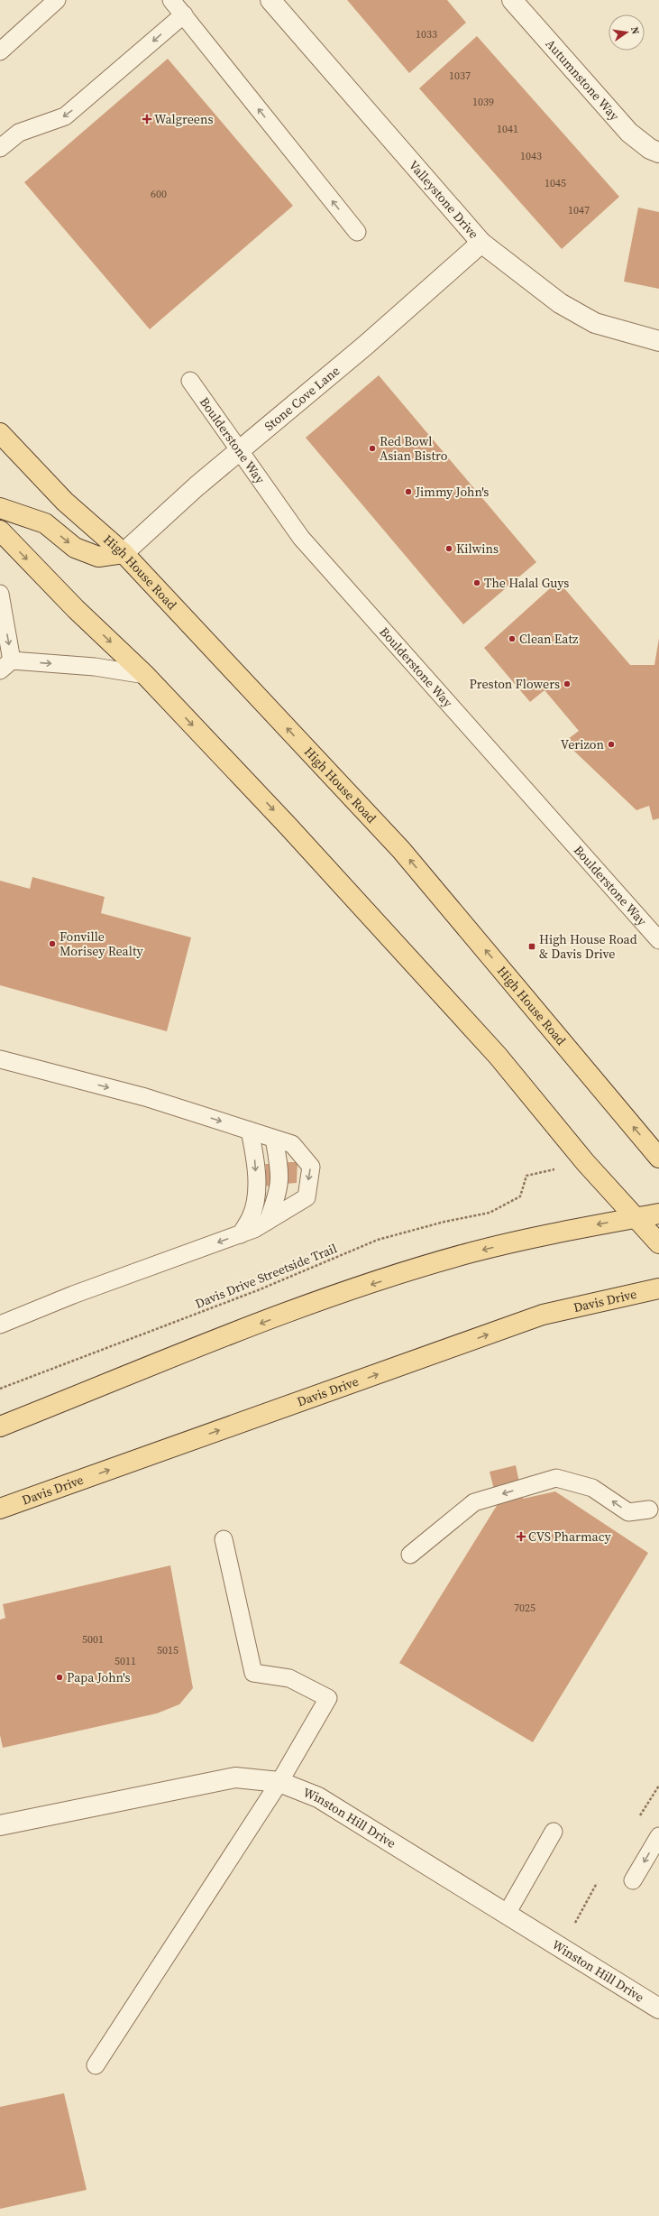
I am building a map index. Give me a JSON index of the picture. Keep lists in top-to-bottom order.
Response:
{
  "streets": {
    "main road": ["High House Road", "Davis Drive"],
    "street": [
      "Autumnstone Way",
      "Valleystone Drive",
      "Stone Cove Lane",
      "Winston Hill Drive"
    ],
    "lane": ["Boulderstone Way"],
    "path": ["Davis Drive Streetside Trail"]
  },
  "crossings": [
    ["Valleystone Drive", "Stone Cove Lane"],
    ["Stone Cove Lane", "Boulderstone Way"],
    ["Stone Cove Lane", "High House Road"]
  ],
  "places": {
    "health": ["Walgreens", "CVS Pharmacy"],
    "other": [
      "Red Bowl Asian Bistro",
      "Jimmy John's",
      "Kilwins",
      "The Halal Guys",
      "Clean Eatz",
      "Preston Flowers",
      "Verizon",
      "Fonville Morisey Realty",
      "Papa John's"
    ],
    "transit": ["High House Road & Davis Drive"]
  },
  "house_numbers": [
    "1033",
    "1037",
    "1039",
    "1041",
    "1043",
    "1045",
    "600",
    "1047",
    "7025",
    "5001",
    "5015",
    "5011"
  ],
  "north": "right"
}
